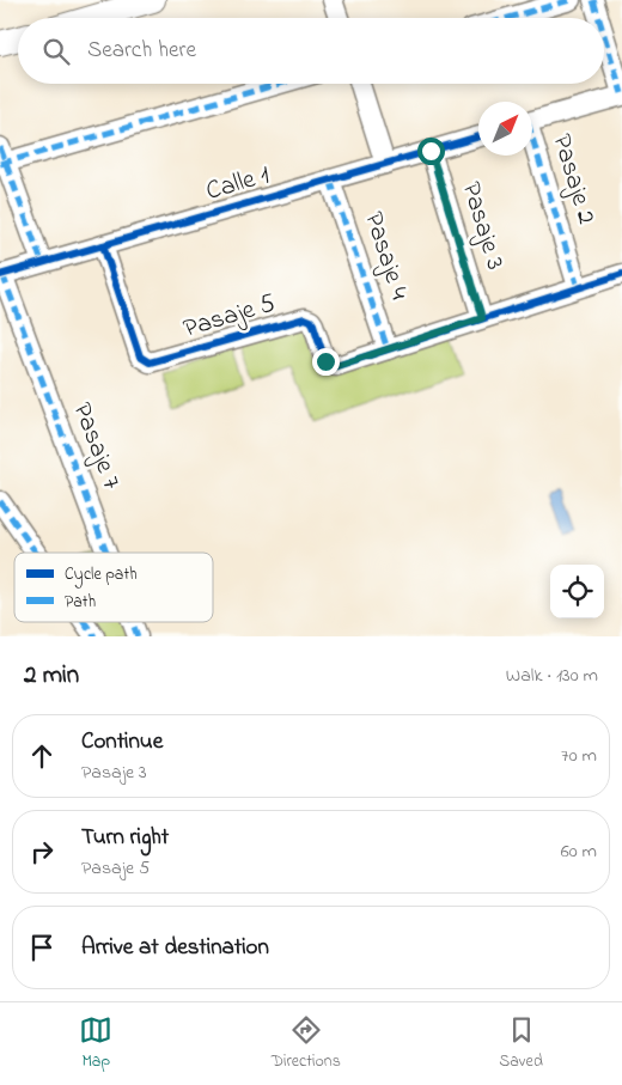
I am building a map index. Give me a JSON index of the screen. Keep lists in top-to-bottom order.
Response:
{
  "streets": {
    "street": [
      "Pasaje 2",
      "Calle 1",
      "Pasaje 3",
      "Pasaje 4",
      "Pasaje 5",
      "Pasaje 7"
    ]
  },
  "crossings": [
    ["Pasaje 2", "Pasaje 5"],
    ["Calle 1", "Pasaje 3"],
    ["Calle 1", "Pasaje 4"],
    ["Calle 1", "Pasaje 5"],
    ["Calle 1", "Pasaje 7"],
    ["Pasaje 3", "Pasaje 5"],
    ["Pasaje 4", "Pasaje 5"]
  ],
  "legend": ["Cycle path", "Path"],
  "north": "top right",
  "page": {
    "search": "Search here",
    "heading": ["2 min", "Walk · 130 m"],
    "list": [
      ["Continue", "Pasaje 3", "70 m"],
      ["Turn right", "Pasaje 5", "60 m"],
      "Arrive at destination"
    ],
    "nav": ["Map", "Directions", "Saved"]
  }
}
